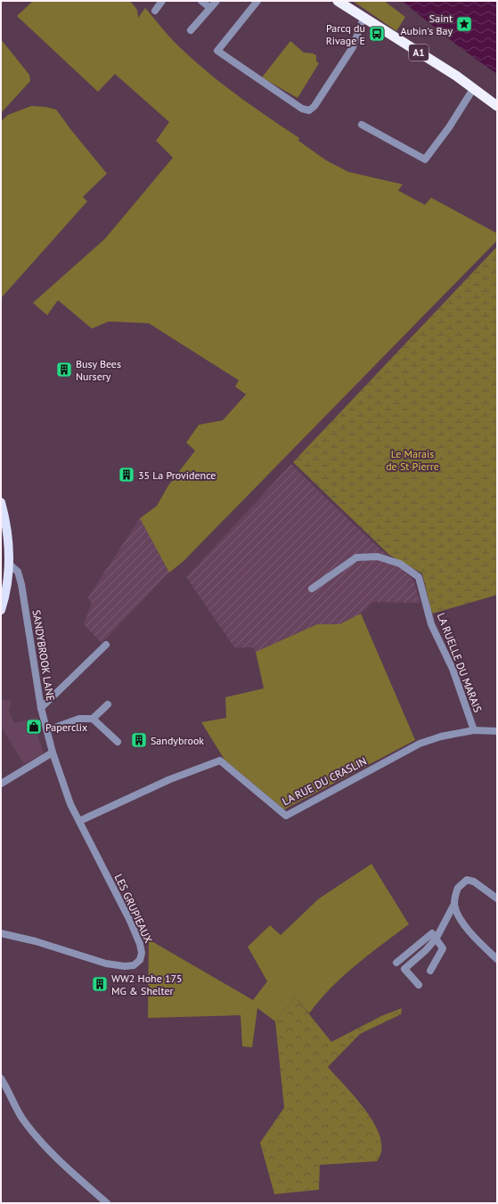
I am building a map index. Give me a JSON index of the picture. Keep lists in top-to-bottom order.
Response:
{
  "streets": {
    "highway": ["A1"],
    "street": [
      "SANDYBROOK LANE",
      "LA RUELLE DU MARAIS",
      "LA RUE DU CRASLIN",
      "LES GRUPIEAUX"
    ]
  },
  "crossings": [
    ["SANDYBROOK LANE", "LES GRUPIEAUX"],
    ["LA RUELLE DU MARAIS", "LA RUE DU CRASLIN"],
    ["LA RUE DU CRASLIN", "LES GRUPIEAUX"]
  ],
  "parks": ["Le Marais de St Pierre"],
  "places": {
    "place": ["Saint Aubin's Bay"],
    "bus stop": ["Parcq du Rivage E"],
    "building": [
      "Busy Bees Nursery",
      "35 La Providence",
      "Sandybrook",
      "WW2 Hohe 175 MG & Shelter"
    ],
    "shop": ["Paperclix"]
  }
}
